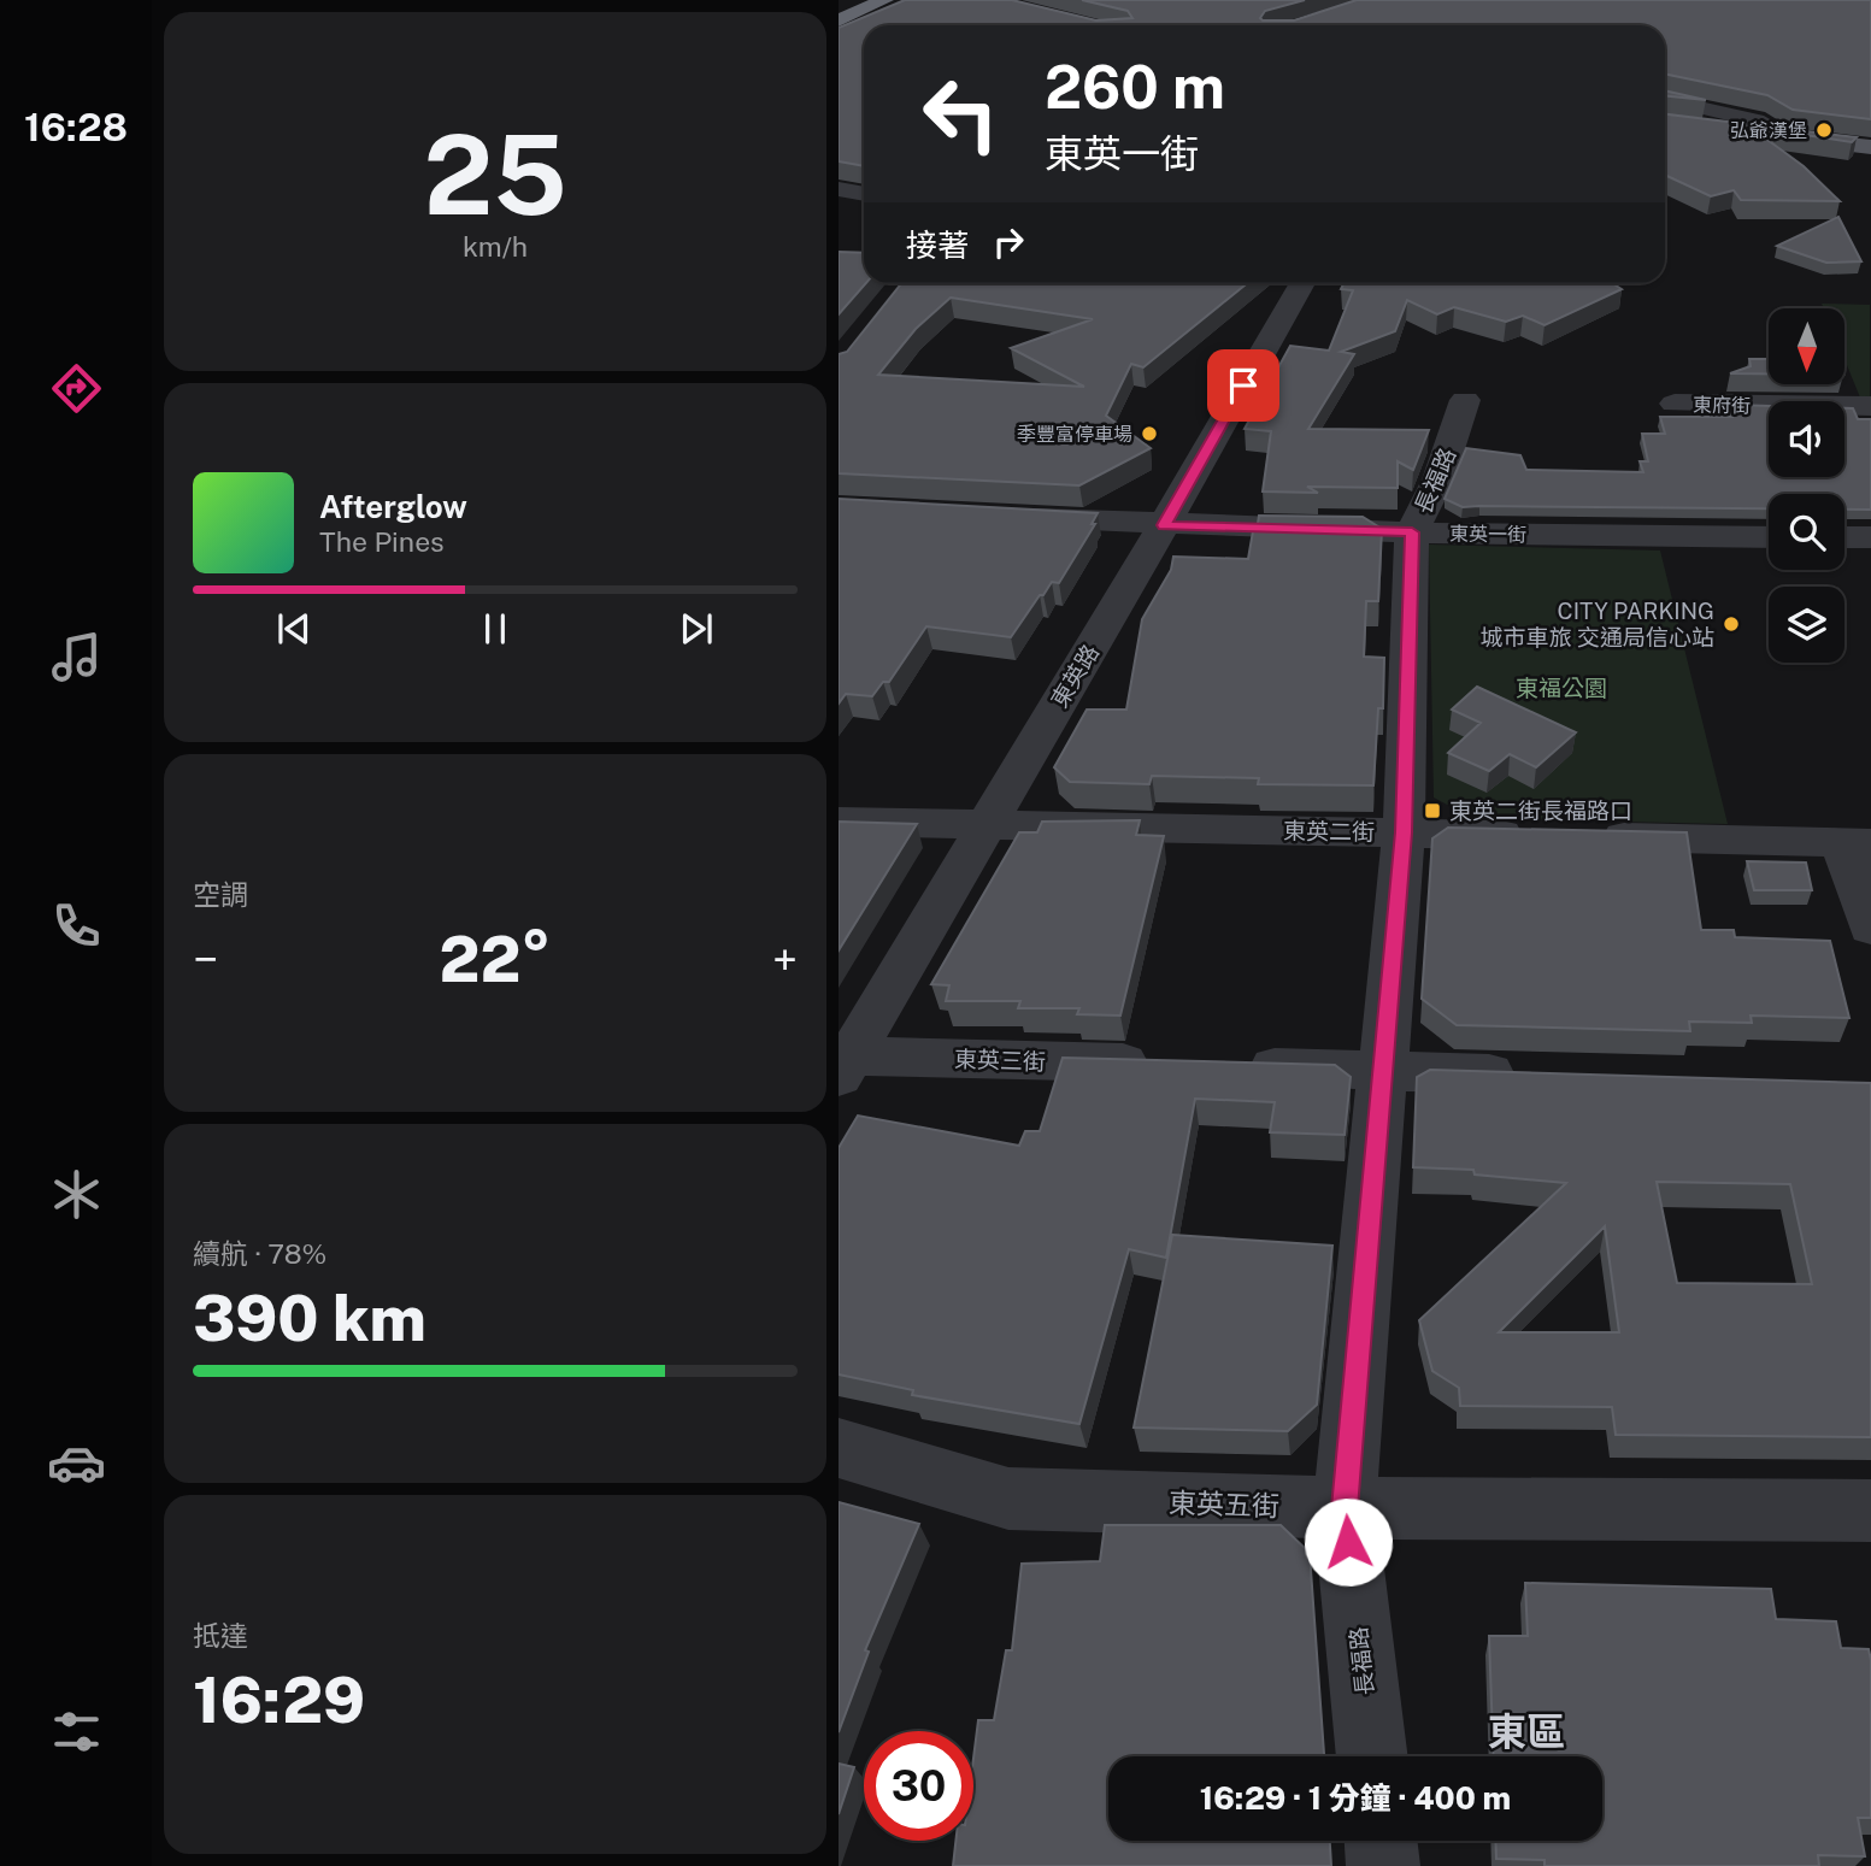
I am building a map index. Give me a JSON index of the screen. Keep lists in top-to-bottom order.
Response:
{
  "streets": {
    "street": [
      "東府街",
      "長福路",
      "東英一街",
      "東英路",
      "東英二街",
      "東英三街",
      "東英五街"
    ]
  },
  "crossings": [
    ["長福路", "東英一街"],
    ["長福路", "東英二街"],
    ["長福路", "東英五街"],
    ["東英一街", "東英路"],
    ["東英路", "東英二街"],
    ["東英路", "東英三街"]
  ],
  "districts": ["東區"],
  "parks": ["東福公園"],
  "places": {
    "other": ["弘爺漢堡", "季豐富停車場", "CITY PARKING 城市車旅 交通局信心站"],
    "transit": ["東英二街長福路口"]
  },
  "north": "bottom",
  "page": {
    "tabs": "16:28",
    "tile": [
      ["25", "km/h"],
      "空調",
      ["續航 · 78%", "390 km"],
      ["抵達", "16:29"]
    ],
    "turn": ["260 m", "東英一街"],
    "then": "接著",
    "song": ["Afterglow", "The Pines"],
    "heat": ["−", "22°", "+"],
    "limit": "30",
    "trip": "16:29 · 1 分鐘 · 400 m"
  }
}
